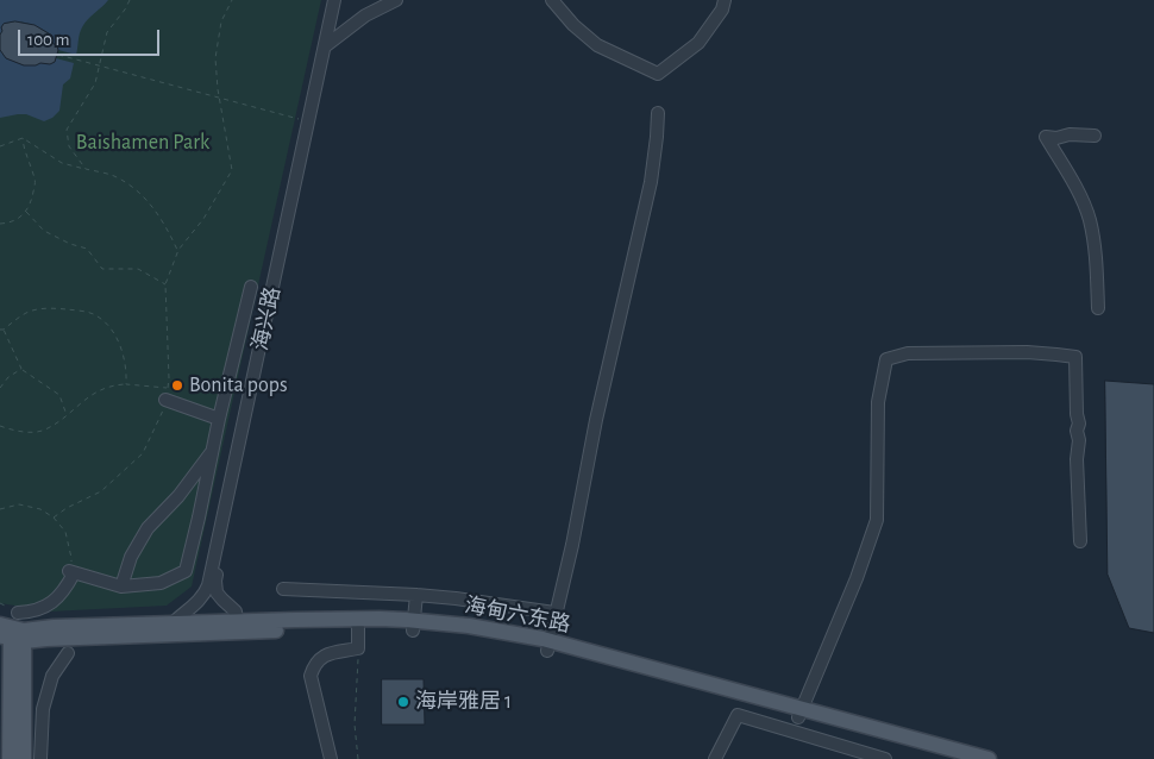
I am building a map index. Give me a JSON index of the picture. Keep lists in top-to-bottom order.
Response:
{
  "streets": {
    "main road": ["海甸六东路"],
    "street": ["海兴路"]
  },
  "crossings": [
    ["海兴路", "海甸六东路"]
  ],
  "parks": ["Baishamen Park"],
  "places": ["Bonita pops", "海岸雅居 1"],
  "scale_bar": "100 m"
}
